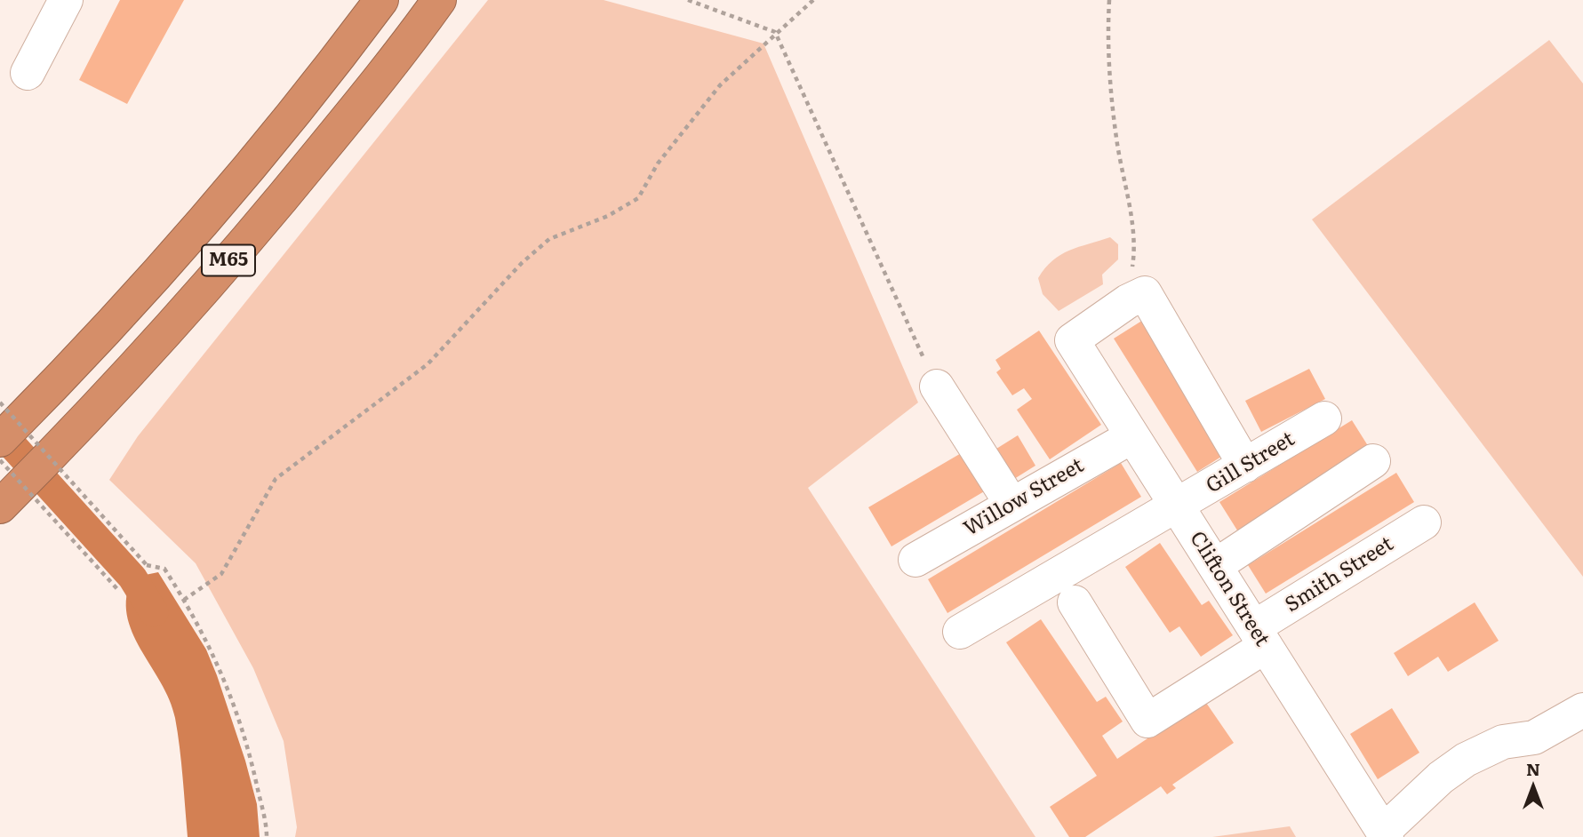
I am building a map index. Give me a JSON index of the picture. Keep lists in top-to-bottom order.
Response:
{
  "streets": {
    "highway": ["M65"],
    "street": [
      "Gill Street",
      "Willow Street",
      "Smith Street",
      "Clifton Street"
    ]
  },
  "crossings": [
    ["Gill Street", "Clifton Street"],
    ["Willow Street", "Clifton Street"],
    ["Smith Street", "Clifton Street"]
  ],
  "north": "top"
}
